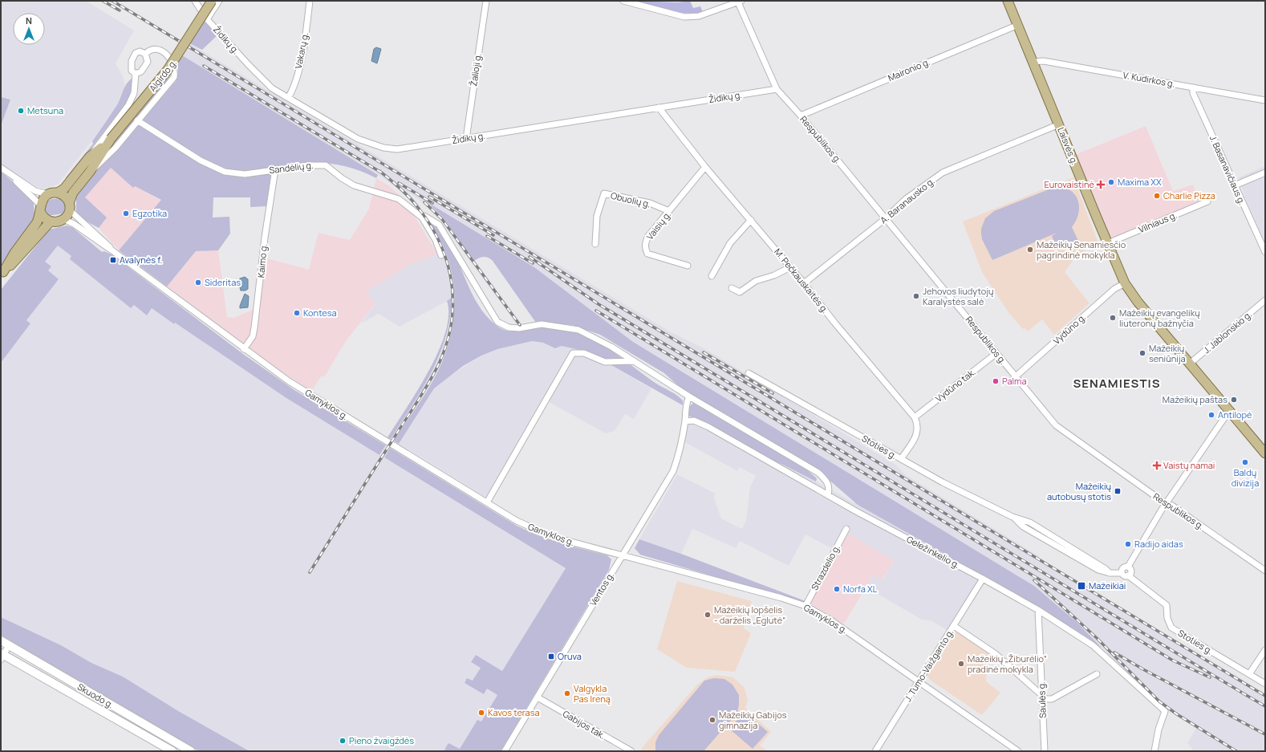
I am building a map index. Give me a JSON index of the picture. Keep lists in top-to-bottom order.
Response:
{
  "streets": {
    "main road": ["Algirdo g.", "Laisvės g.", "Skuodo g."],
    "street": [
      "Židikų g.",
      "Vakarų g.",
      "Žalioji g.",
      "Maironio g.",
      "V. Kudirkos g.",
      "Respublikos g.",
      "Sandėlių g.",
      "J. Basanavičiaus g.",
      "Obuolių g.",
      "A. Baranausko g.",
      "Vilniaus g.",
      "Vaisių g.",
      "Kaimo g.",
      "M. Pečkauskaitės g.",
      "Vydūno g.",
      "J. Jablonskio g.",
      "Vydūno tak.",
      "Gamyklos g.",
      "Stoties g.",
      "Geležinkelio g.",
      "Strazdelio g.",
      "Ventos g.",
      "J. Tumo-Vaižganto g.",
      "Saulės g.",
      "Gabijos tak."
    ]
  },
  "crossings": [
    ["Židikų g.", "Vakarų g."],
    ["Židikų g.", "Žalioji g."],
    ["Židikų g.", "Respublikos g."],
    ["Židikų g.", "M. Pečkauskaitės g."],
    ["Maironio g.", "Respublikos g."],
    ["Maironio g.", "Laisvės g."],
    ["Algirdo g.", "Gamyklos g."],
    ["V. Kudirkos g.", "Laisvės g."],
    ["V. Kudirkos g.", "J. Basanavičiaus g."],
    ["Respublikos g.", "A. Baranausko g."],
    ["Respublikos g.", "Vydūno g."],
    ["Respublikos g.", "Vydūno tak."],
    ["Laisvės g.", "A. Baranausko g."],
    ["Laisvės g.", "Vilniaus g."],
    ["Laisvės g.", "Vydūno g."],
    ["Laisvės g.", "J. Jablonskio g."],
    ["Sandėlių g.", "Kaimo g."],
    ["Obuolių g.", "Vaisių g."],
    ["A. Baranausko g.", "M. Pečkauskaitės g."],
    ["Vaisių g.", "M. Pečkauskaitės g."],
    ["Kaimo g.", "Gamyklos g."],
    ["M. Pečkauskaitės g.", "Vydūno tak."],
    ["M. Pečkauskaitės g.", "Stoties g."],
    ["Gamyklos g.", "Strazdelio g."],
    ["Gamyklos g.", "Ventos g."],
    ["Gamyklos g.", "J. Tumo-Vaižganto g."],
    ["Geležinkelio g.", "Ventos g."],
    ["Geležinkelio g.", "J. Tumo-Vaižganto g."],
    ["Geležinkelio g.", "Saulės g."],
    ["Ventos g.", "Gabijos tak."]
  ],
  "districts": ["SENAMIESTIS"],
  "places": {
    "other": [
      "Metsuna",
      "Maxima XX",
      "Charlie Pizza",
      "Egzotika",
      "Mažeikių Senamiesčio pagrindinė mokykla",
      "Sideritas",
      "Jehovos liudytojų Karalystės salė",
      "Kontesa",
      "Mažeikių evangelikų liuteronų bažnyčia",
      "Mažeikių seniūnija",
      "Palma",
      "Mažeikių paštas",
      "Antilopė",
      "Baldų divizija",
      "Radijo aidas",
      "Norfa XL",
      "Mažeikių lopšelis - darželis „Eglutė“",
      "Mažeikių „Žiburėlio“ pradinė mokykla",
      "Valgykla Pas Ireną",
      "Kavos terasa",
      "Mažeikių Gabijos gimnazija",
      "Pieno žvaigždės"
    ],
    "health": ["Eurovaistinė", "Vaistų namai"],
    "transit": [
      "Avalynės f.",
      "Mažeikių autobusų stotis",
      "Mažeikiai",
      "Oruva"
    ]
  },
  "north": "top"
}
